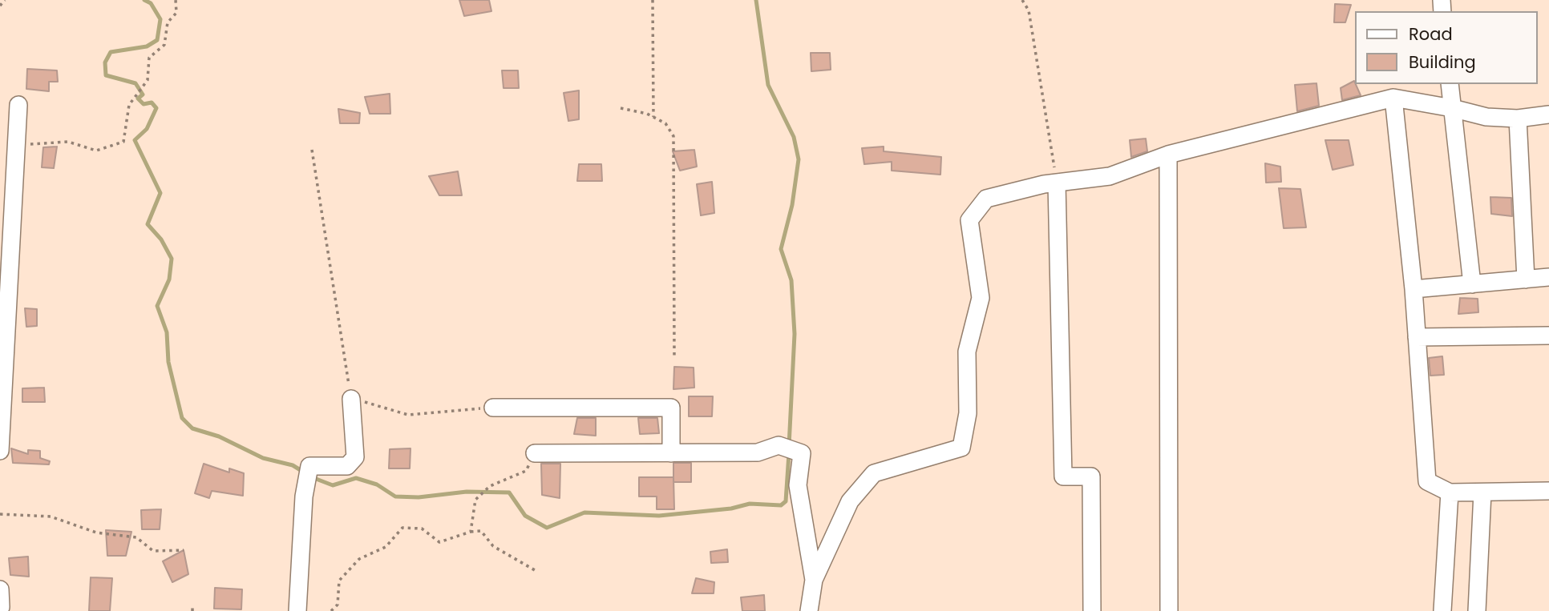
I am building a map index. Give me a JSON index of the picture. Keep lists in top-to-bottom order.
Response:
{
  "legend": ["Road", "Building"]
}
